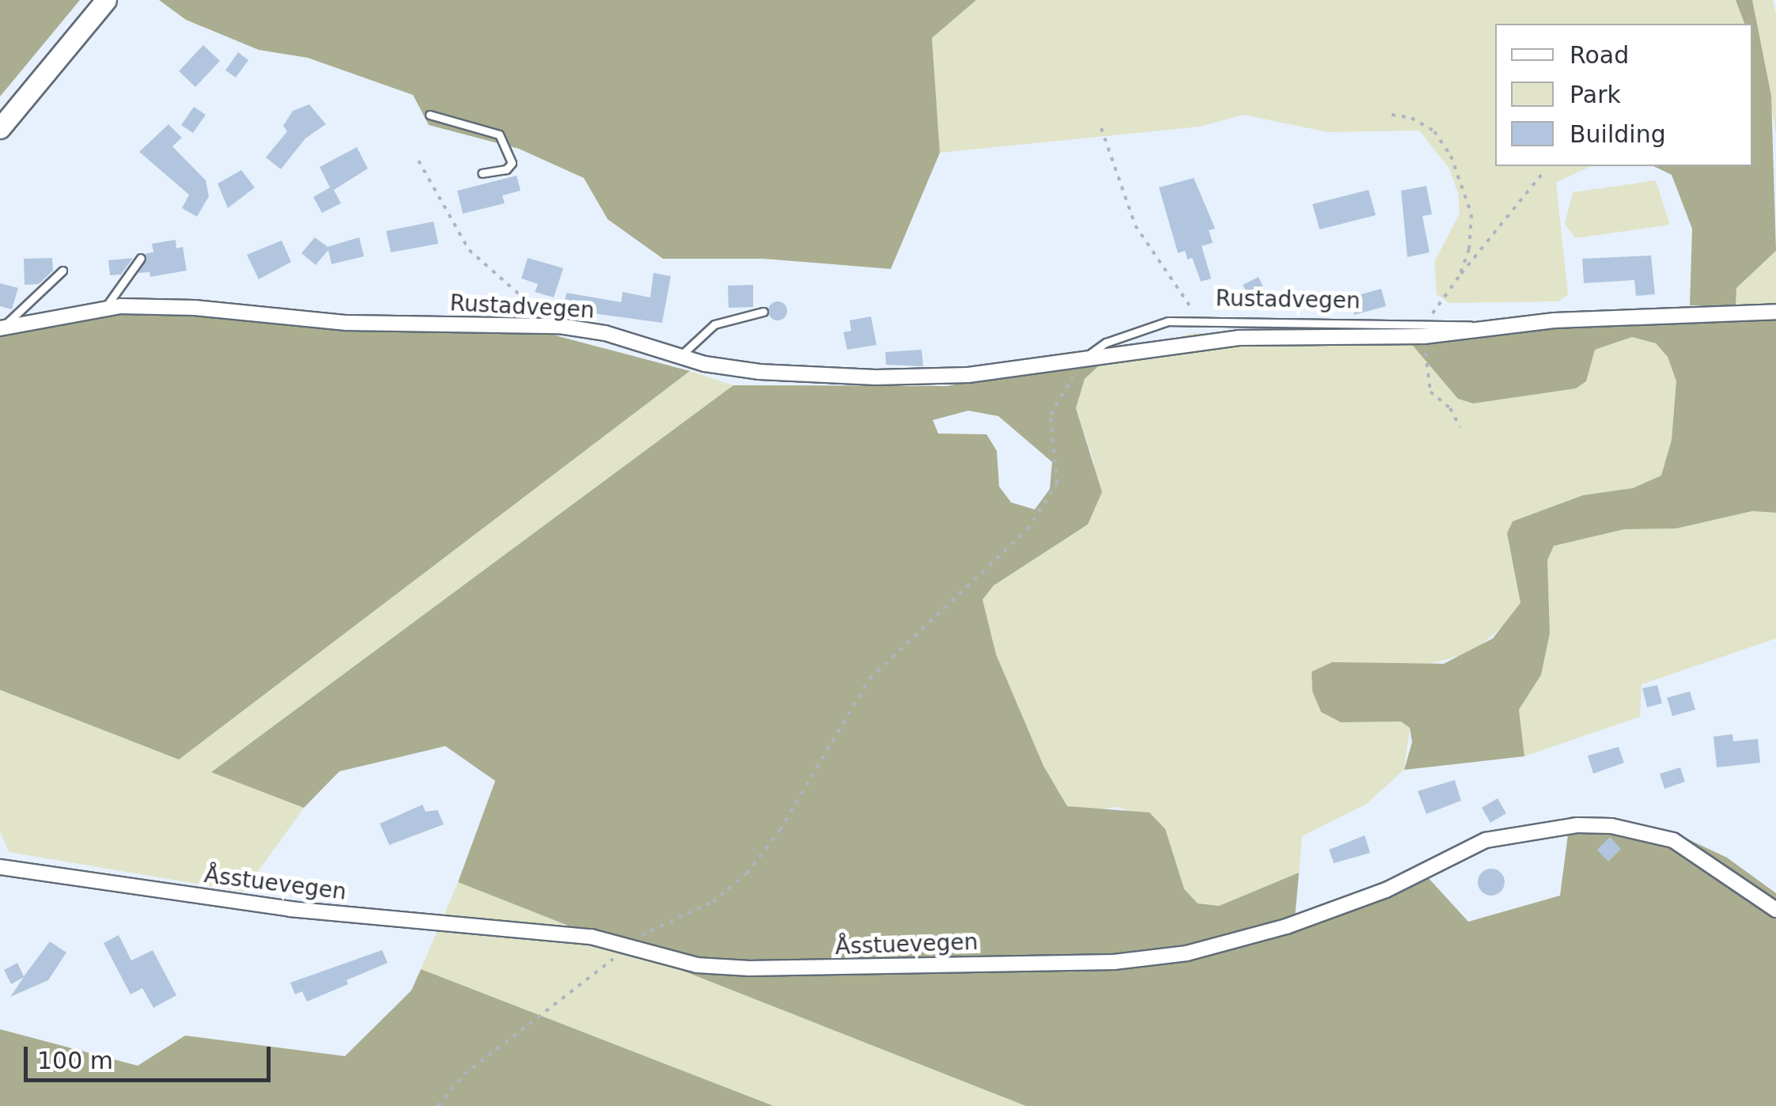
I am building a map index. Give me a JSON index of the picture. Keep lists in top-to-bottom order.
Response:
{
  "streets": {
    "street": ["Rustadvegen", "Åsstuevegen"]
  },
  "legend": ["Road", "Park", "Building"],
  "scale_bar": "100 m"
}
